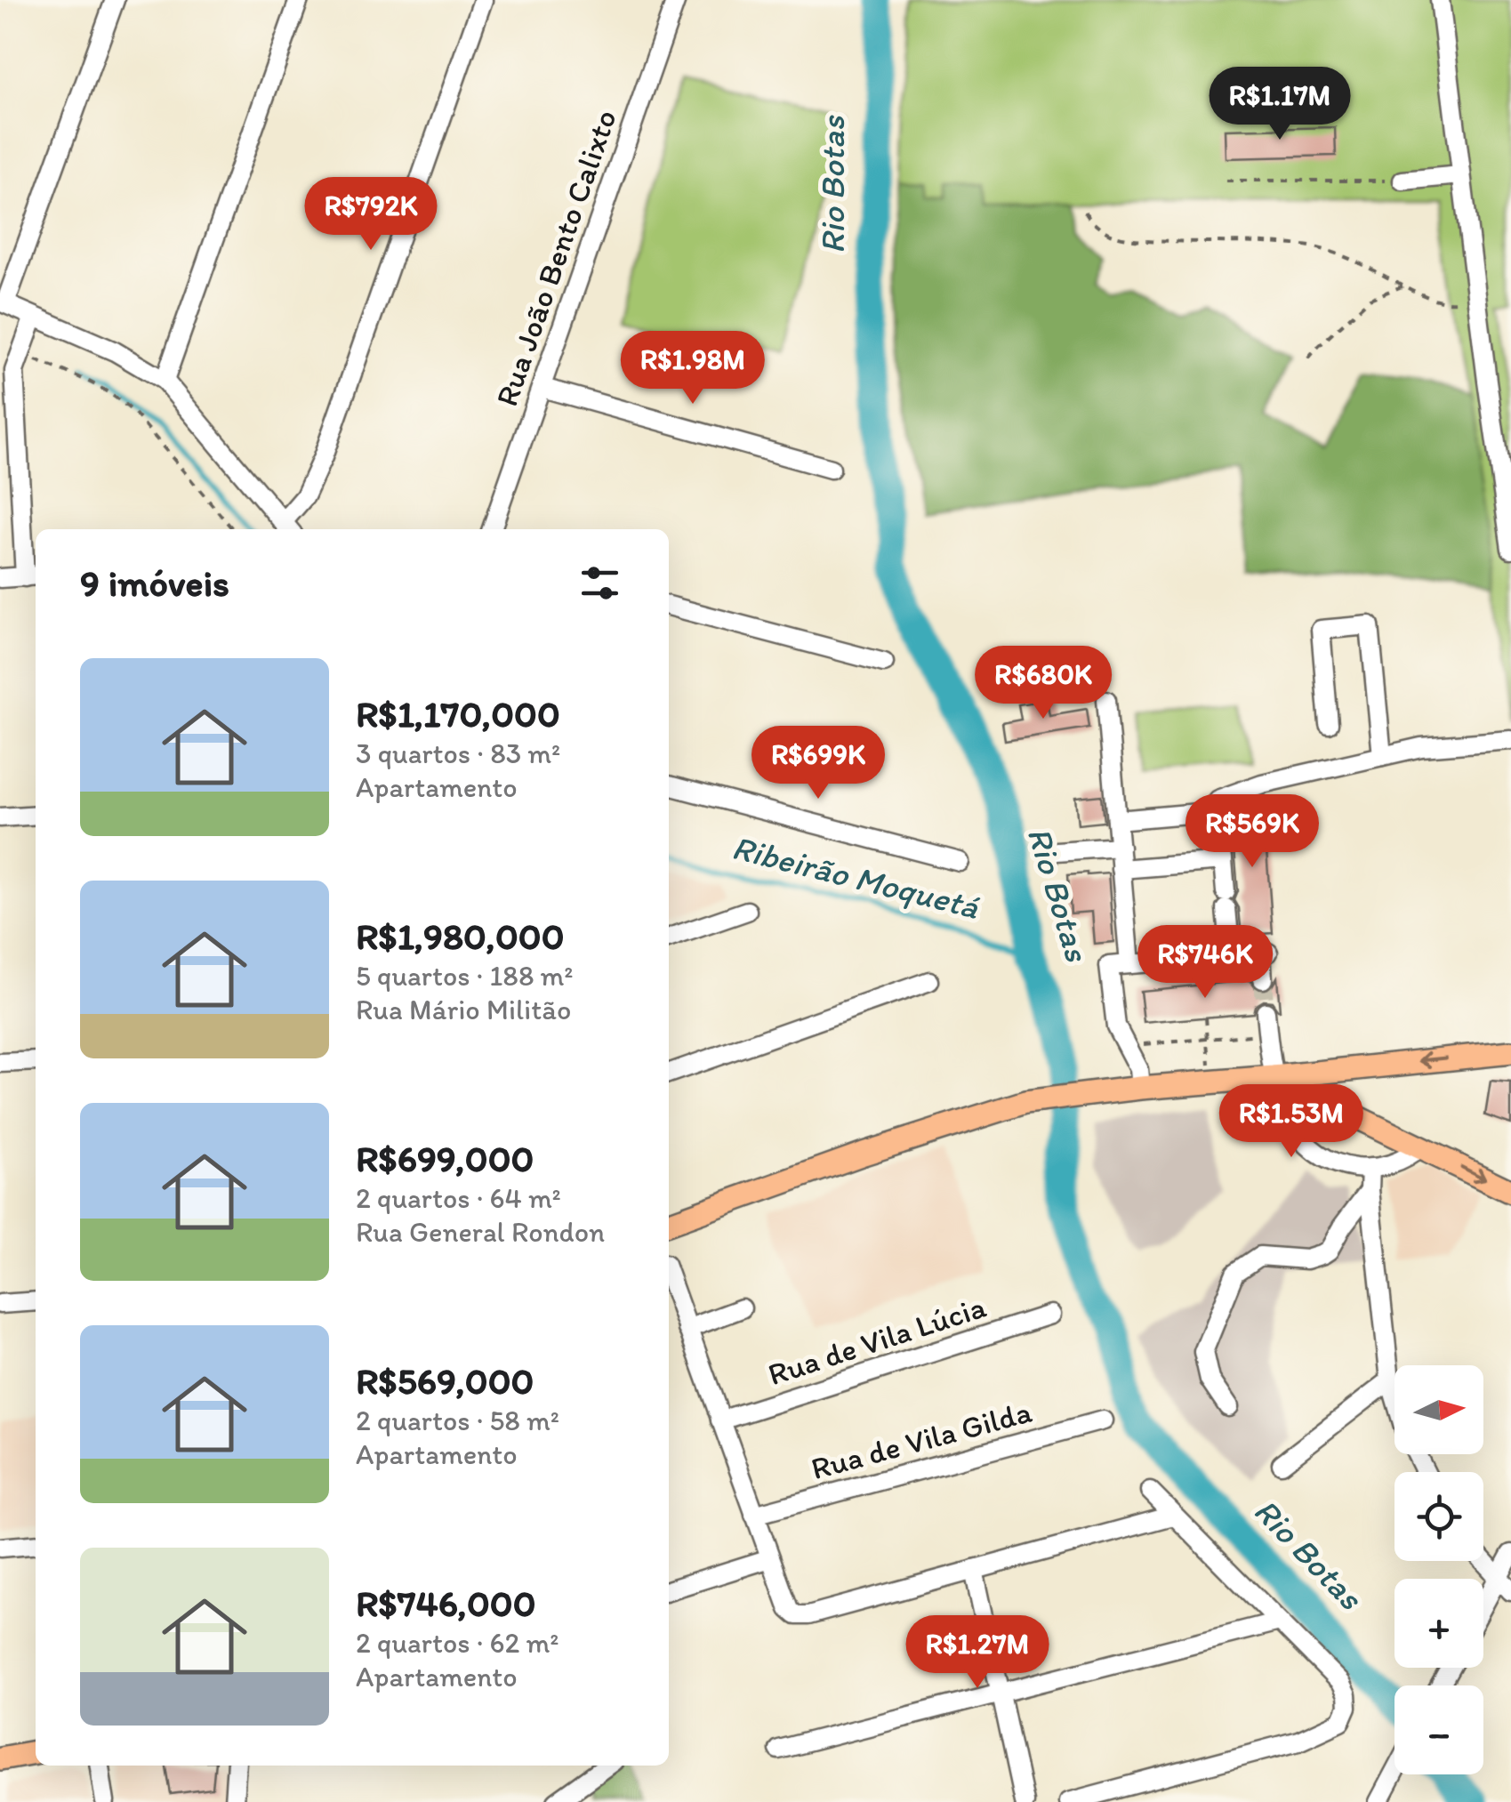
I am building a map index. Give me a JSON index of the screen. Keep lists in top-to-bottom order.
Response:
{
  "streets": {
    "street": ["Rua João Bento Calixto", "Rua de Vila Lúcia", "Rua de Vila Gilda"]
  },
  "water": ["Rio Botas", "Ribeirão Moquetá"],
  "north": "right",
  "page": {
    "price": [
      "R$1.17M",
      "R$792K",
      "R$1.98M",
      "R$680K",
      "R$699K",
      "R$569K",
      "R$746K",
      "R$1.53M",
      "R$1.27M"
    ],
    "heading": "9 imóveis",
    "list": [
      {
        "name": "R$1,170,000",
        "note": "3 quartos · 83 m² · Apartamento"
      },
      {
        "name": "R$1,980,000",
        "note": "5 quartos · 188 m² · Rua Mário Militão"
      },
      {
        "name": "R$699,000",
        "note": "2 quartos · 64 m² · Rua General Rondon"
      },
      {
        "name": "R$569,000",
        "note": "2 quartos · 58 m² · Apartamento"
      },
      {
        "name": "R$746,000",
        "note": "2 quartos · 62 m² · Apartamento"
      }
    ],
    "map_buttons": ["+", "−"]
  }
}
